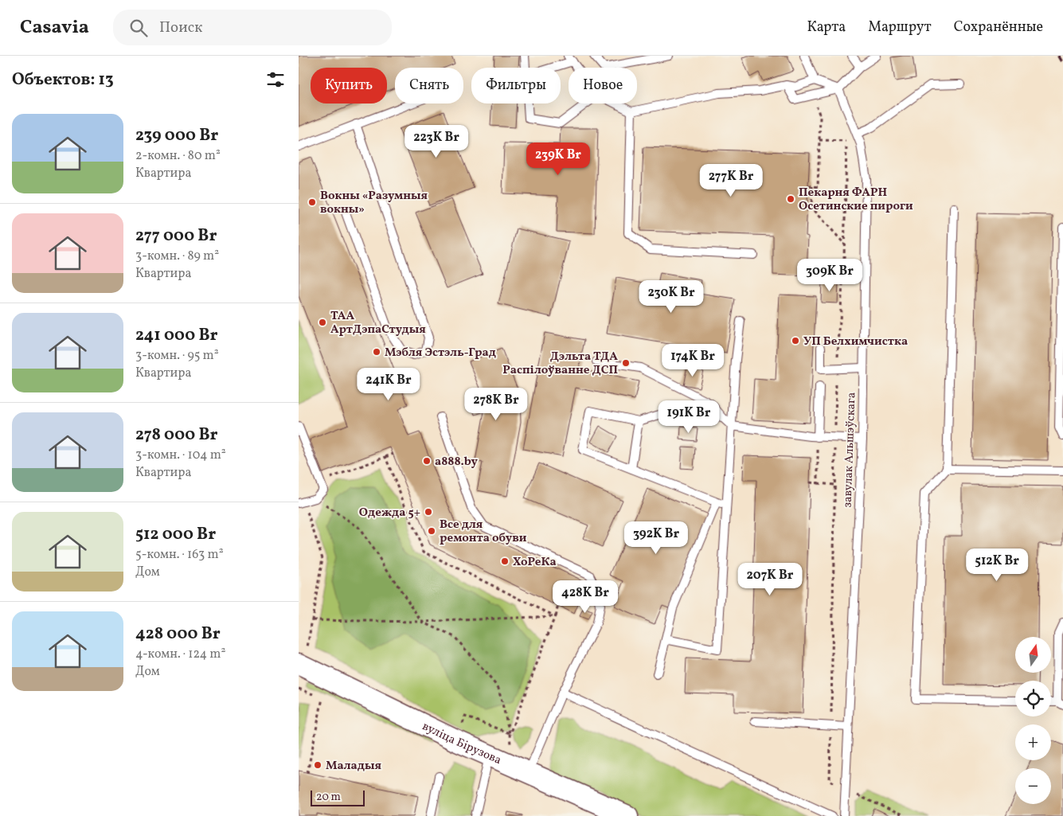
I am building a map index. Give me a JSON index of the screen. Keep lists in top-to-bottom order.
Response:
{
  "streets": {
    "street": ["вуліца Бірузова"],
    "lane": ["завулак Альшэўскага"]
  },
  "places": [
    "Пекарня ФАРН Осетинские пироги",
    "Вокны «Разумныя вокны»",
    "ТАА АртДэпаСтудыя",
    "УП Белхимчистка",
    "Мэбля Эстэль-Град",
    "Дэльта ТДА Распілоўванне ДСП",
    "a888.by",
    "Одежда 5+",
    "Все для ремонта обуви",
    "ХоРеКа",
    "Маладыя"
  ],
  "scale_bar": "20 m",
  "north": "top",
  "page": {
    "header": "Casavia",
    "search": "Поиск",
    "nav": ["Карта", "Маршрут", "Сохранённые"],
    "heading": "Объектов: 13",
    "chip": [
      "Купить",
      "Снять",
      "Фильтры",
      "Новое"
    ],
    "list": [
      {
        "name": "239 000 Br",
        "note": "2-комн. · 80 m² · Квартира"
      },
      {
        "name": "277 000 Br",
        "note": "3-комн. · 89 m² · Квартира"
      },
      {
        "name": "241 000 Br",
        "note": "3-комн. · 95 m² · Квартира"
      },
      {
        "name": "278 000 Br",
        "note": "3-комн. · 104 m² · Квартира"
      },
      {
        "name": "512 000 Br",
        "note": "5-комн. · 163 m² · Дом"
      },
      {
        "name": "428 000 Br",
        "note": "4-комн. · 124 m² · Дом"
      }
    ],
    "price": [
      "223K Br",
      "239K Br",
      "277K Br",
      "309K Br",
      "230K Br",
      "174K Br",
      "241K Br",
      "278K Br",
      "191K Br",
      "392K Br",
      "512K Br",
      "207K Br",
      "428K Br"
    ],
    "map_buttons": ["+", "−"],
    "scale": "20 m"
  }
}
